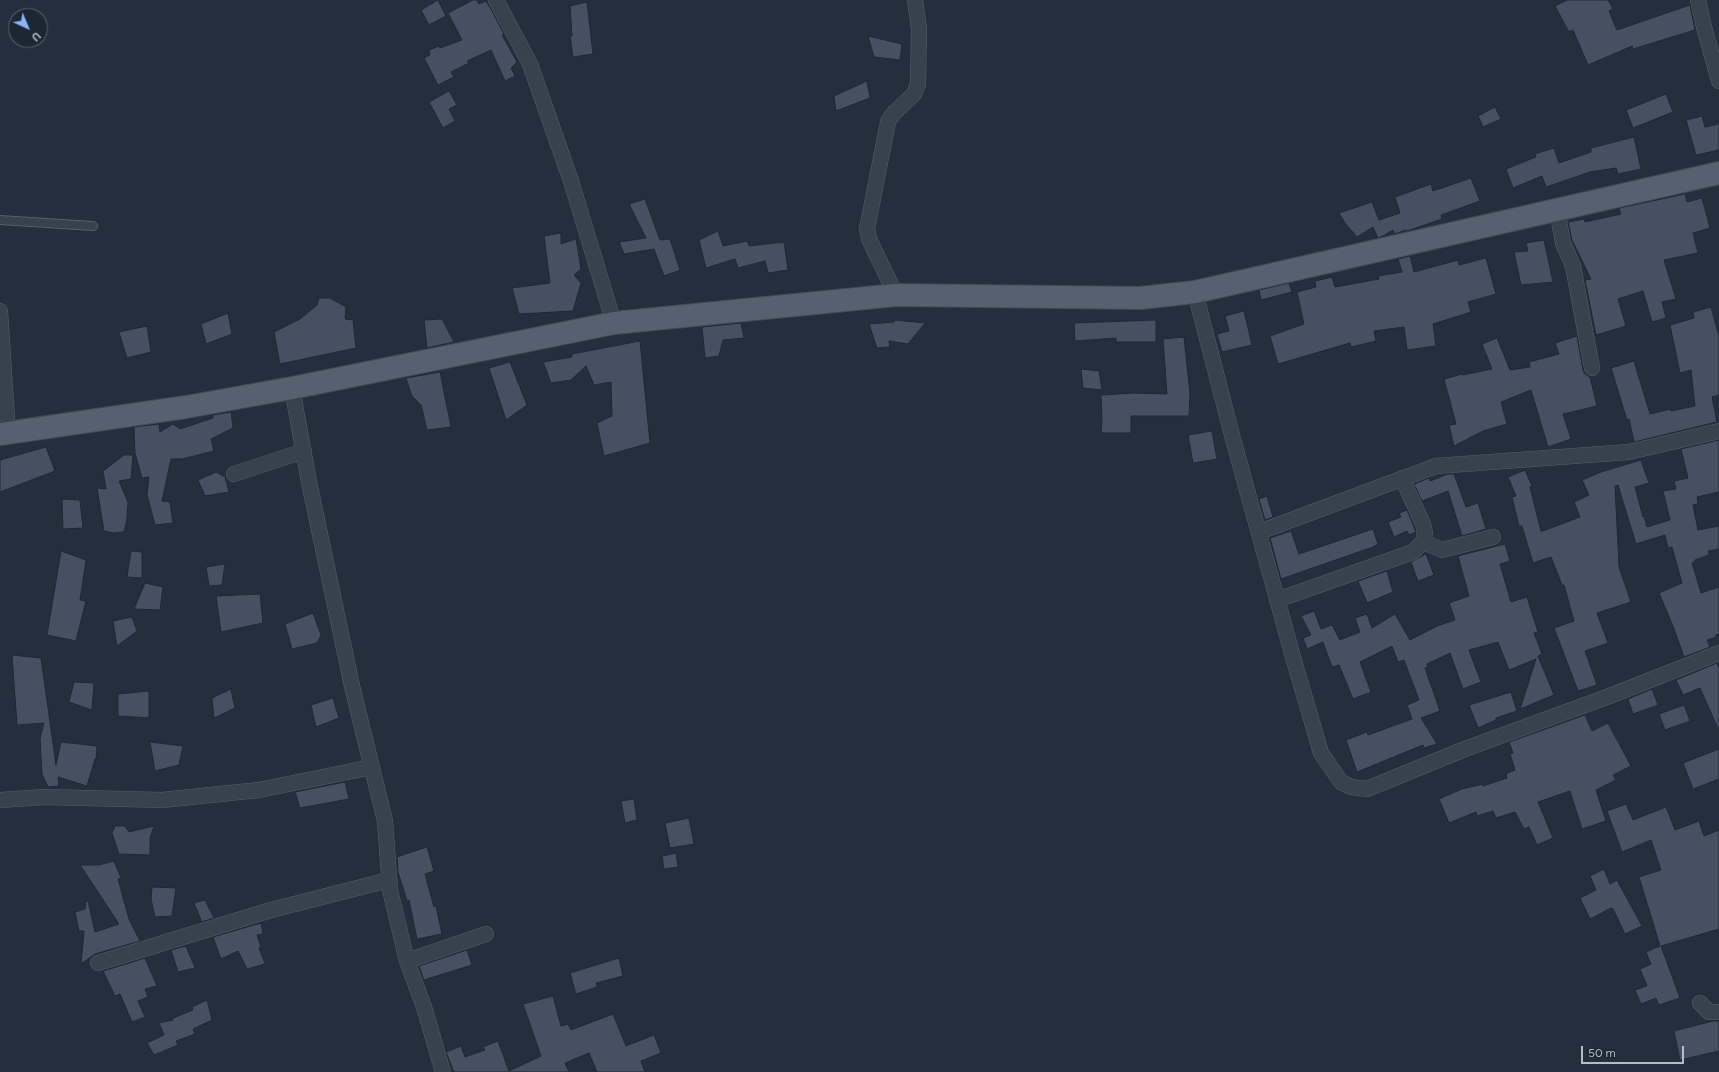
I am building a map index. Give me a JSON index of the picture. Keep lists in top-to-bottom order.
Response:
{
  "scale_bar": "50 m",
  "north": "bottom right"
}
